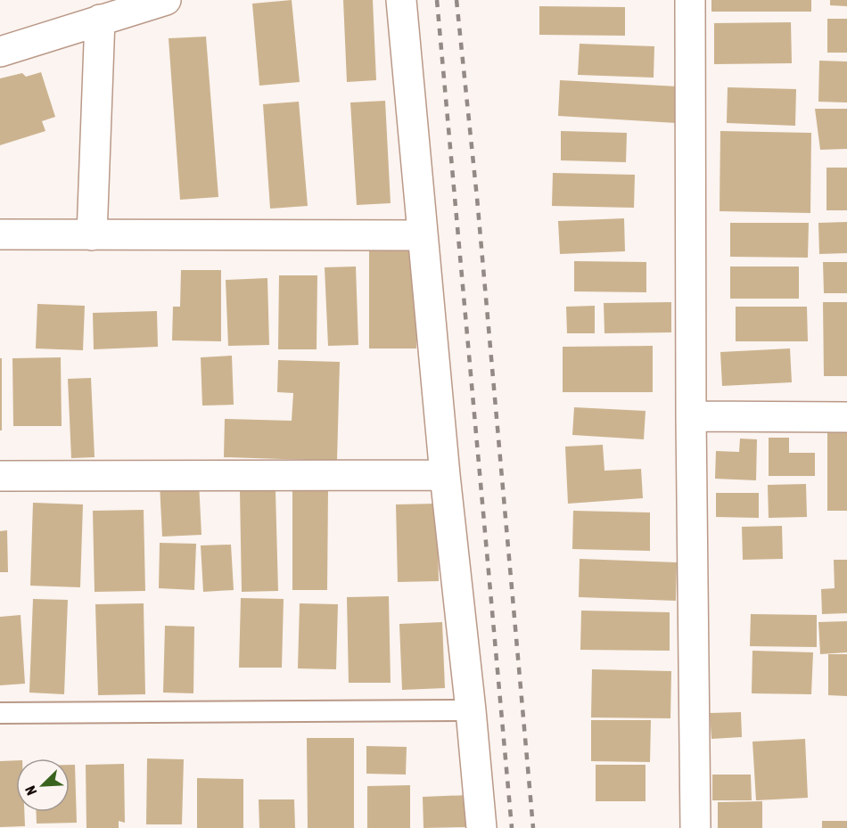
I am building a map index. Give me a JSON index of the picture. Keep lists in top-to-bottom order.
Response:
{
  "north": "bottom left"
}
